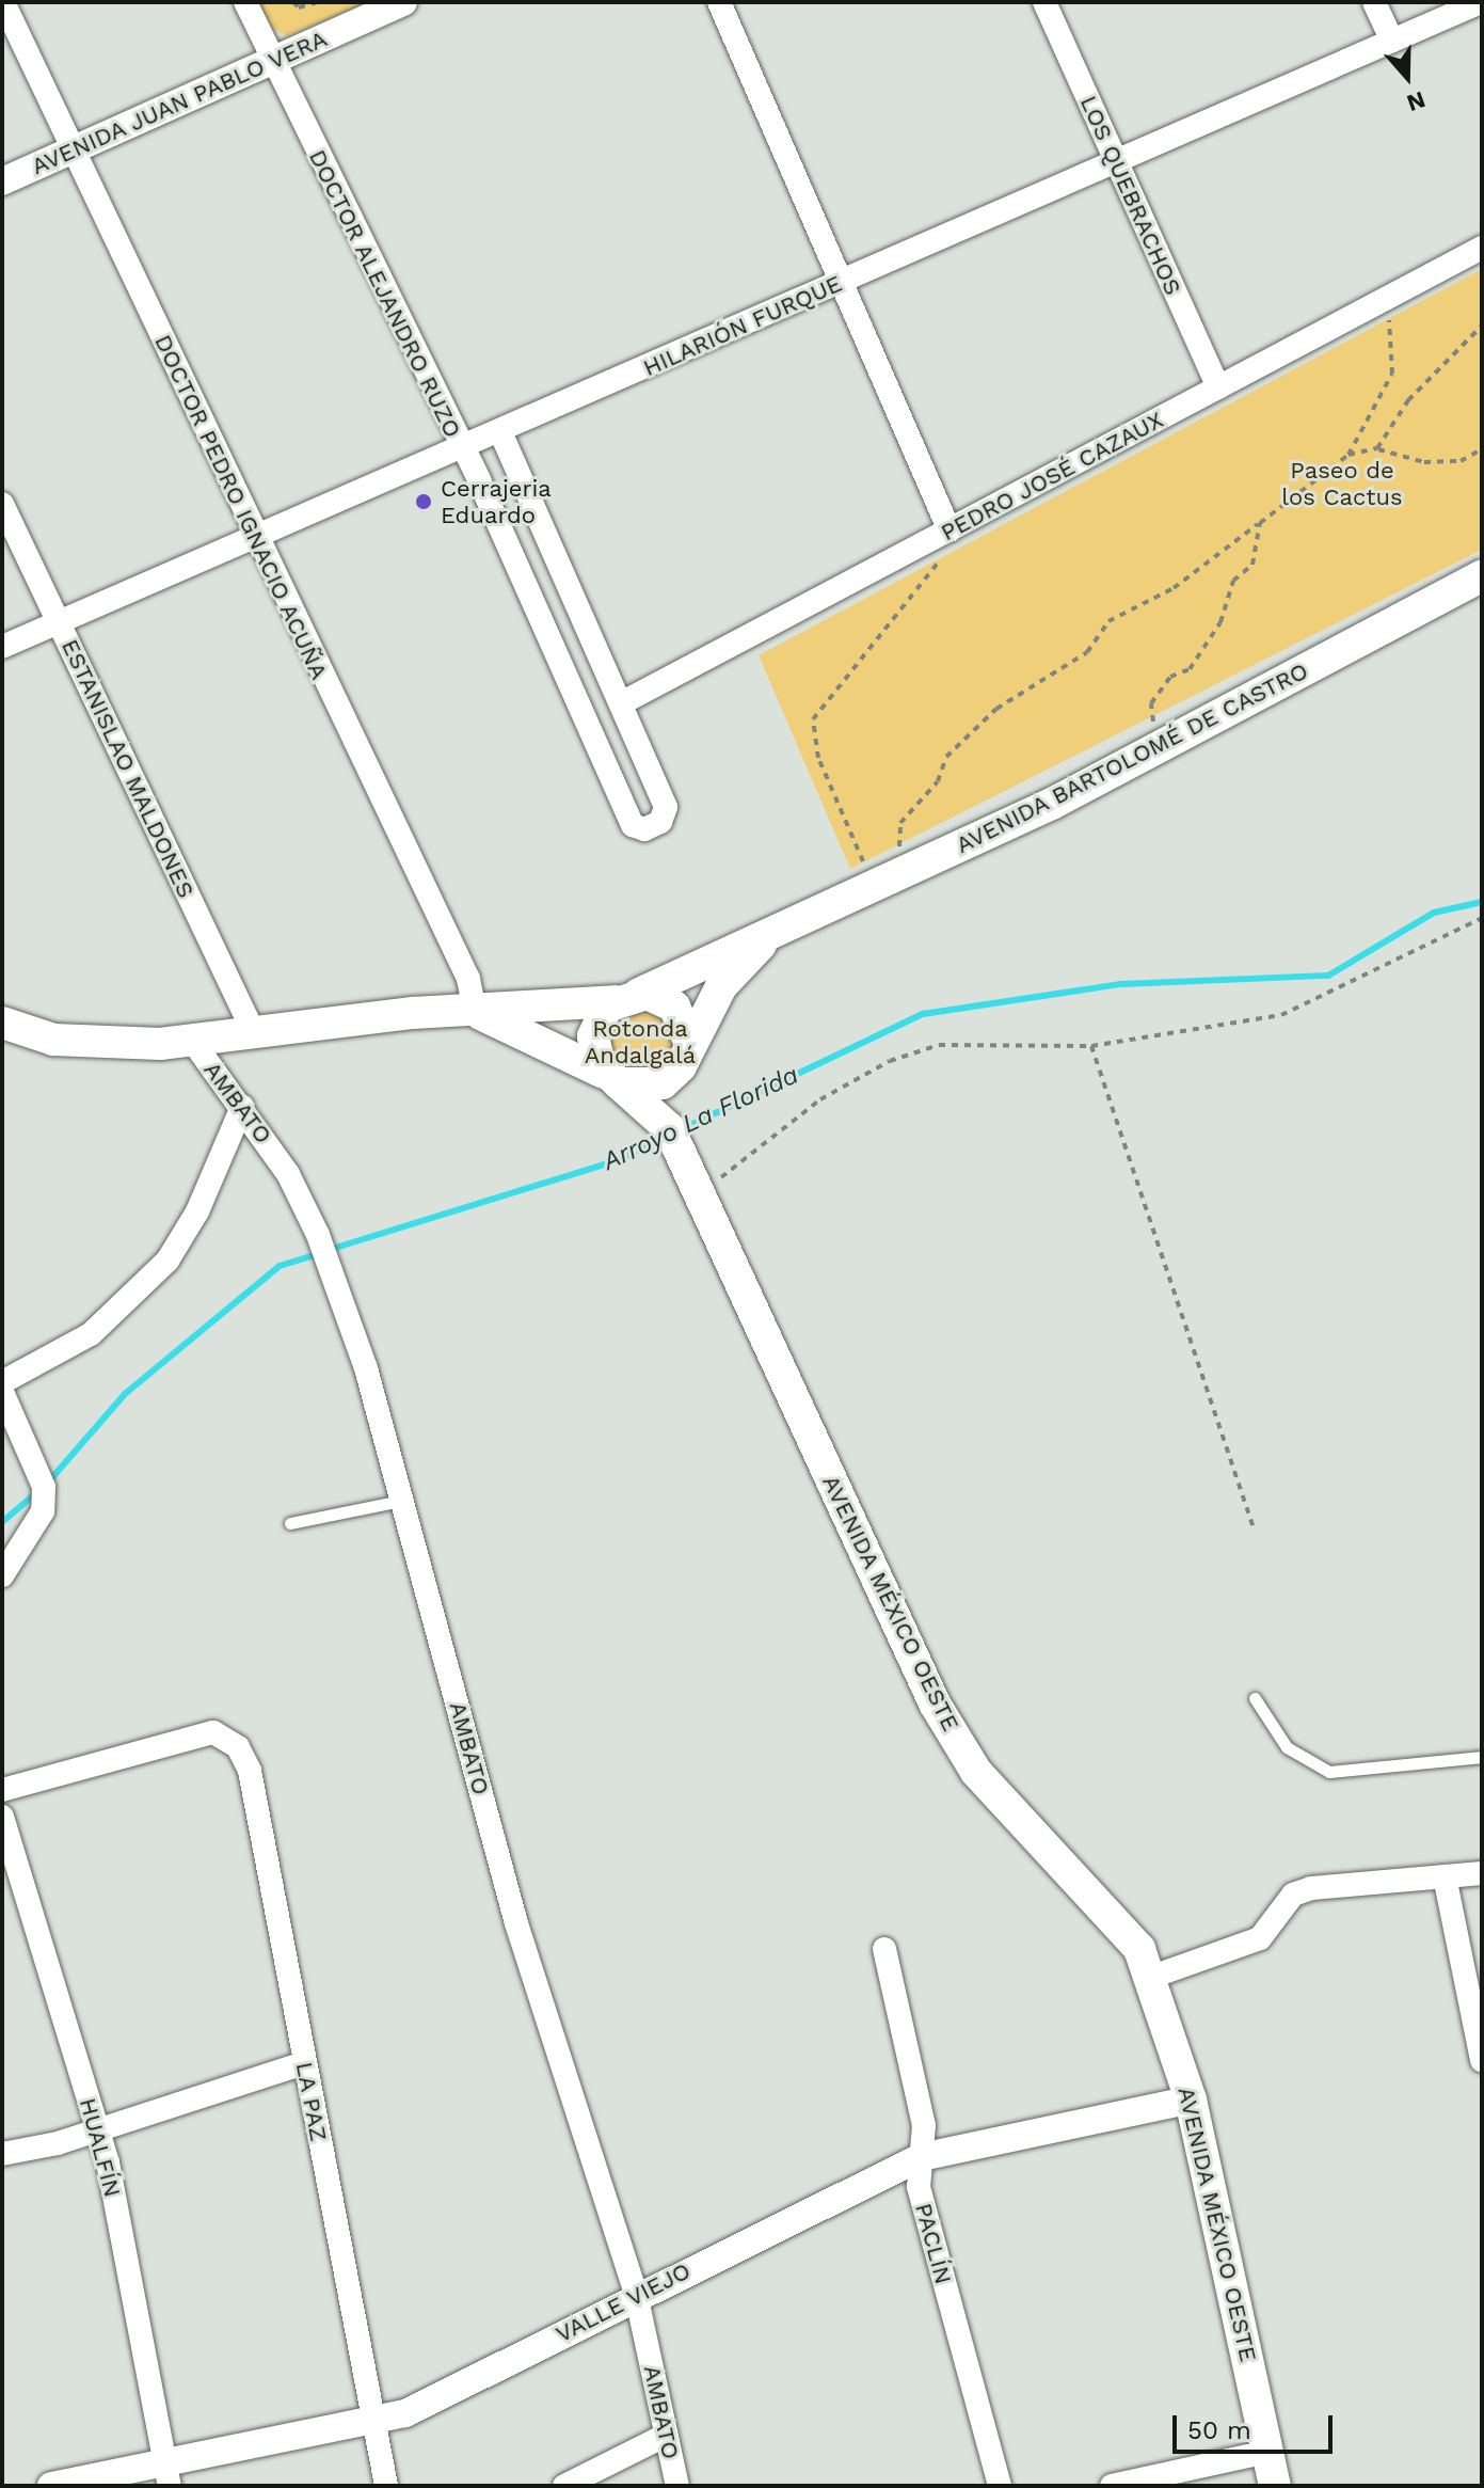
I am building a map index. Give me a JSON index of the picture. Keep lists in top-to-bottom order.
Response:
{
  "streets": {
    "main road": ["AVENIDA BARTOLOMÉ DE CASTRO", "AVENIDA MÉXICO OESTE"],
    "street": [
      "AVENIDA JUAN PABLO VERA",
      "LOS QUEBRACHOS",
      "DOCTOR ALEJANDRO RUZO",
      "HILARIÓN FURQUE",
      "PEDRO JOSÉ CAZAUX",
      "DOCTOR PEDRO IGNACIO ACUÑA",
      "ESTANISLAO MALDONES",
      "AMBATO",
      "LA PAZ",
      "HUALFÍN",
      "PACLÍN",
      "VALLE VIEJO"
    ]
  },
  "crossings": [
    ["AVENIDA JUAN PABLO VERA", "DOCTOR ALEJANDRO RUZO"],
    ["AVENIDA JUAN PABLO VERA", "DOCTOR PEDRO IGNACIO ACUÑA"],
    ["LOS QUEBRACHOS", "HILARIÓN FURQUE"],
    ["LOS QUEBRACHOS", "PEDRO JOSÉ CAZAUX"],
    ["DOCTOR ALEJANDRO RUZO", "HILARIÓN FURQUE"],
    ["DOCTOR ALEJANDRO RUZO", "PEDRO JOSÉ CAZAUX"],
    ["HILARIÓN FURQUE", "DOCTOR PEDRO IGNACIO ACUÑA"],
    ["HILARIÓN FURQUE", "ESTANISLAO MALDONES"],
    ["DOCTOR PEDRO IGNACIO ACUÑA", "AVENIDA BARTOLOMÉ DE CASTRO"],
    ["AVENIDA BARTOLOMÉ DE CASTRO", "ESTANISLAO MALDONES"],
    ["AVENIDA BARTOLOMÉ DE CASTRO", "AMBATO"],
    ["AVENIDA BARTOLOMÉ DE CASTRO", "AVENIDA MÉXICO OESTE"],
    ["AMBATO", "VALLE VIEJO"],
    ["AVENIDA MÉXICO OESTE", "VALLE VIEJO"],
    ["LA PAZ", "VALLE VIEJO"],
    ["HUALFÍN", "VALLE VIEJO"],
    ["PACLÍN", "VALLE VIEJO"]
  ],
  "water": ["Arroyo La Florida"],
  "parks": ["Paseo de los Cactus", "Rotonda Andalgalá"],
  "places": ["Cerrajeria Eduardo"],
  "scale_bar": "50 m",
  "north": "bottom"
}
